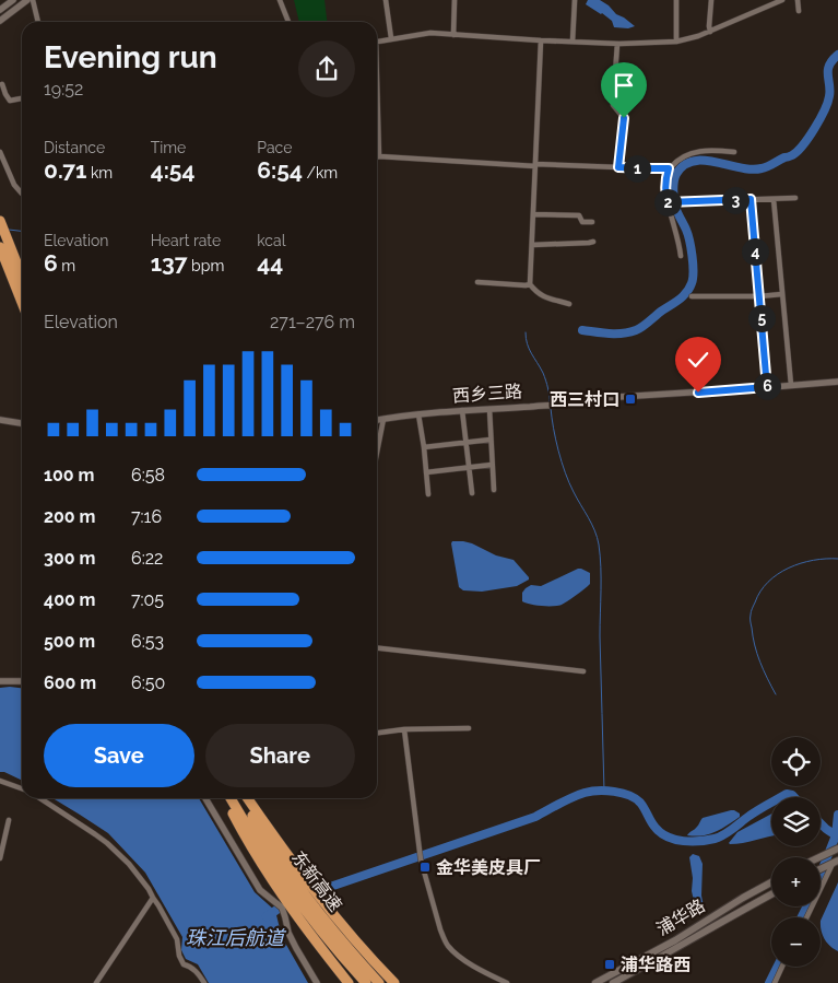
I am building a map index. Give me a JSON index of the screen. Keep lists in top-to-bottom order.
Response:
{
  "streets": {
    "highway": ["东新高速"],
    "main road": ["浦华路"],
    "street": ["西乡三路"]
  },
  "water": ["珠江后航道"],
  "places": {
    "transit": ["西三村口", "金华美皮具厂", "浦华路西"]
  },
  "page": {
    "heading": ["Evening run", "19:52"],
    "stats": [
      ["Distance", "0.71 km"],
      ["Time", "4:54"],
      ["Pace", "6:54 /km"],
      ["Elevation", "6 m"],
      ["Heart rate", "137 bpm"],
      ["kcal", "44"]
    ],
    "pins": [
      "1",
      "3",
      "2",
      "4",
      "5",
      "6"
    ],
    "chart": ["Elevation", "271–276 m"],
    "list": [
      {
        "name": "100 m",
        "note": "6:58"
      },
      {
        "name": "200 m",
        "note": "7:16"
      },
      {
        "name": "300 m",
        "note": "6:22"
      },
      {
        "name": "400 m",
        "note": "7:05"
      },
      {
        "name": "500 m",
        "note": "6:53"
      },
      {
        "name": "600 m",
        "note": "6:50"
      }
    ],
    "buttons": ["Save", "Share"],
    "map_buttons": ["+", "−"]
  }
}
